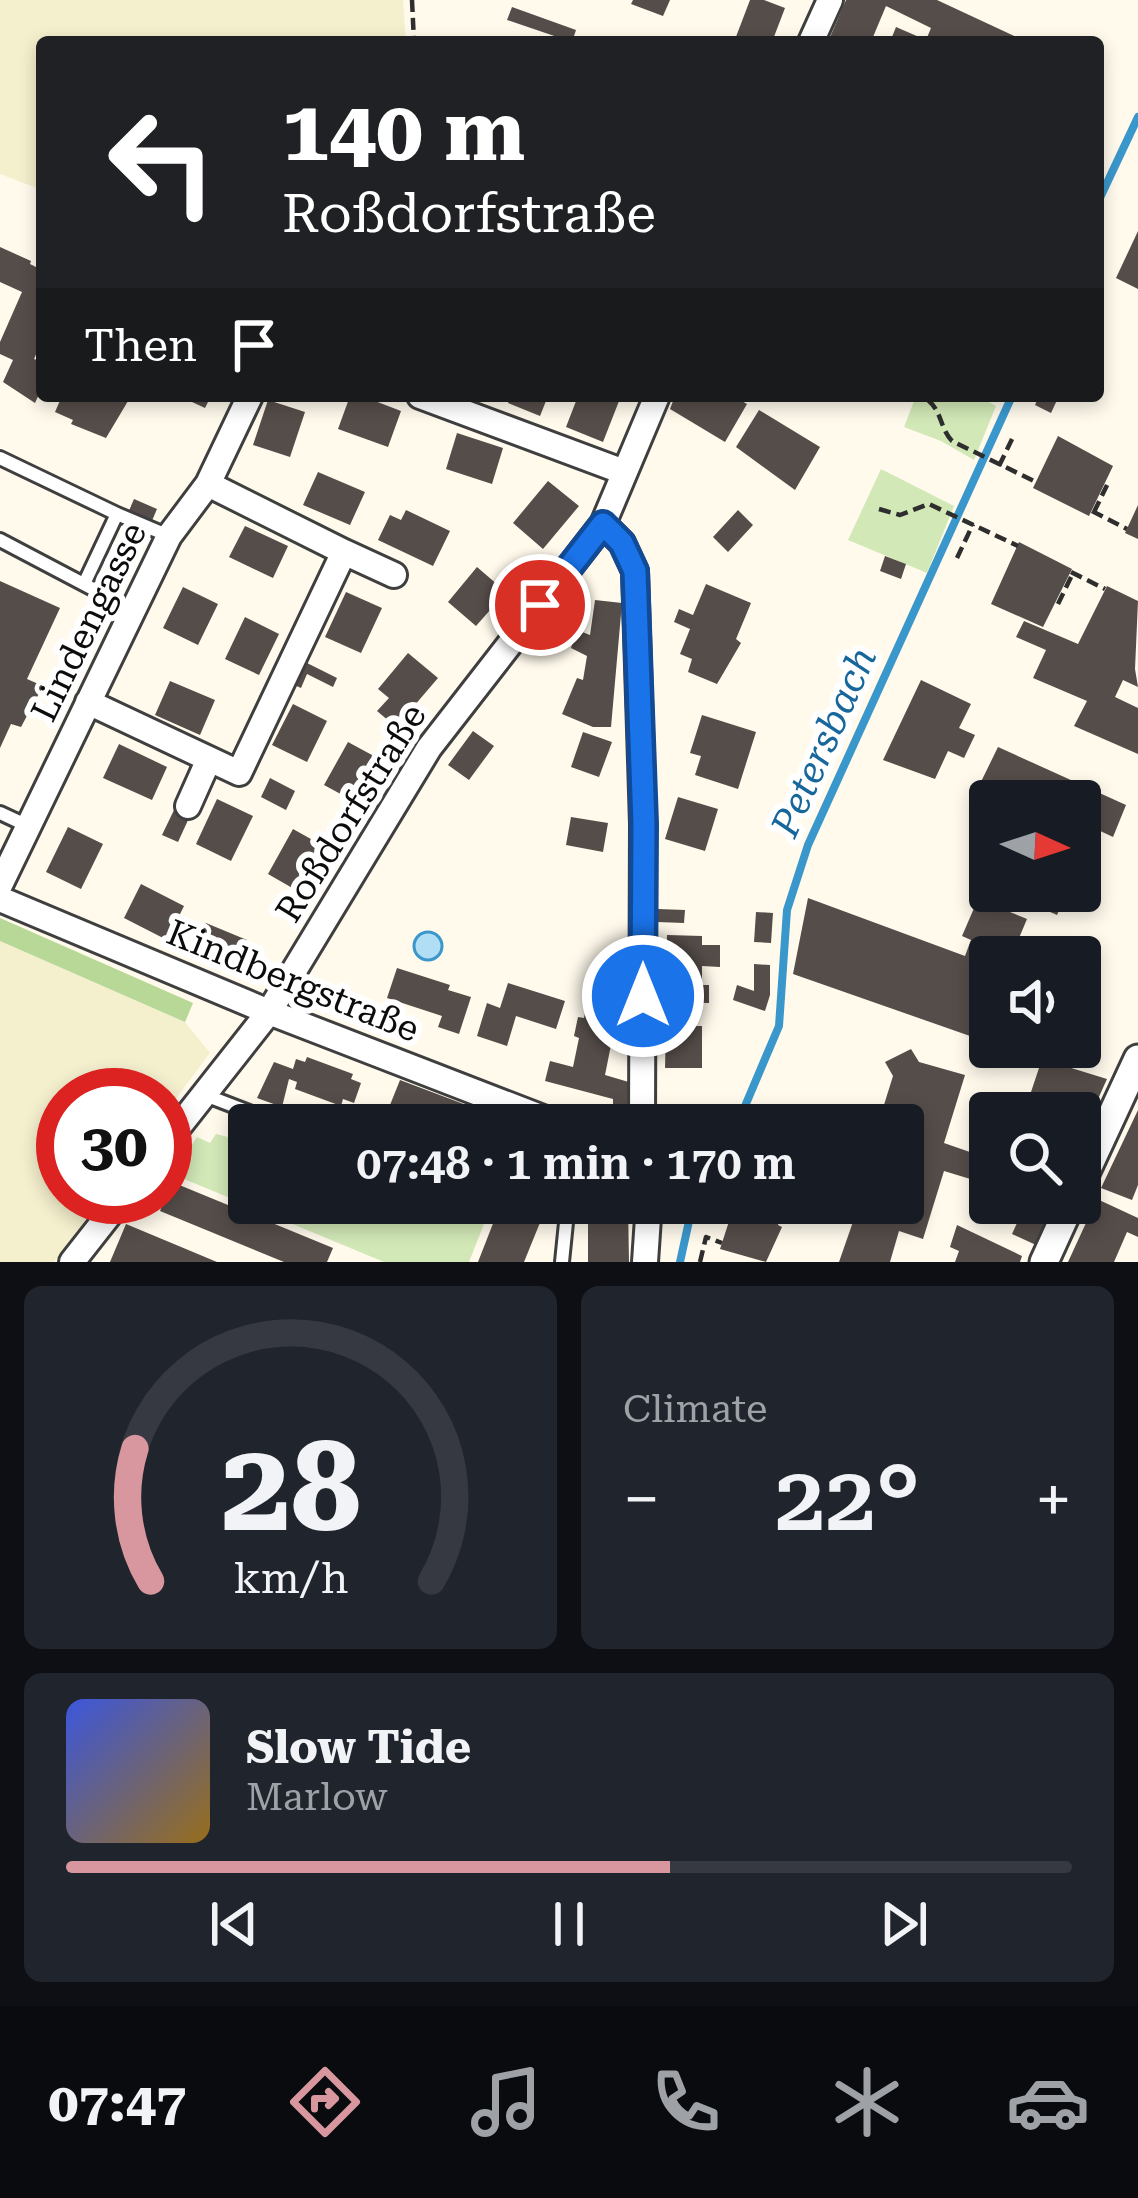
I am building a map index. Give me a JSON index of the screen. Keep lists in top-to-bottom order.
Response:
{
  "streets": {
    "street": ["Lindengasse", "Roßdorfstraße", "Kindbergstraße"]
  },
  "crossings": [
    ["Roßdorfstraße", "Kindbergstraße"]
  ],
  "water": ["Petersbach"],
  "north": "right",
  "page": {
    "turn": ["140 m", "Roßdorfstraße"],
    "then": "Then",
    "limit": "30",
    "trip": "07:48 · 1 min · 170 m",
    "tile": "Climate",
    "heat": ["−", "22°", "+"],
    "song": ["Slow Tide", "Marlow"],
    "tabs": "07:47",
    "gauge": ["28", "km/h"]
  }
}
